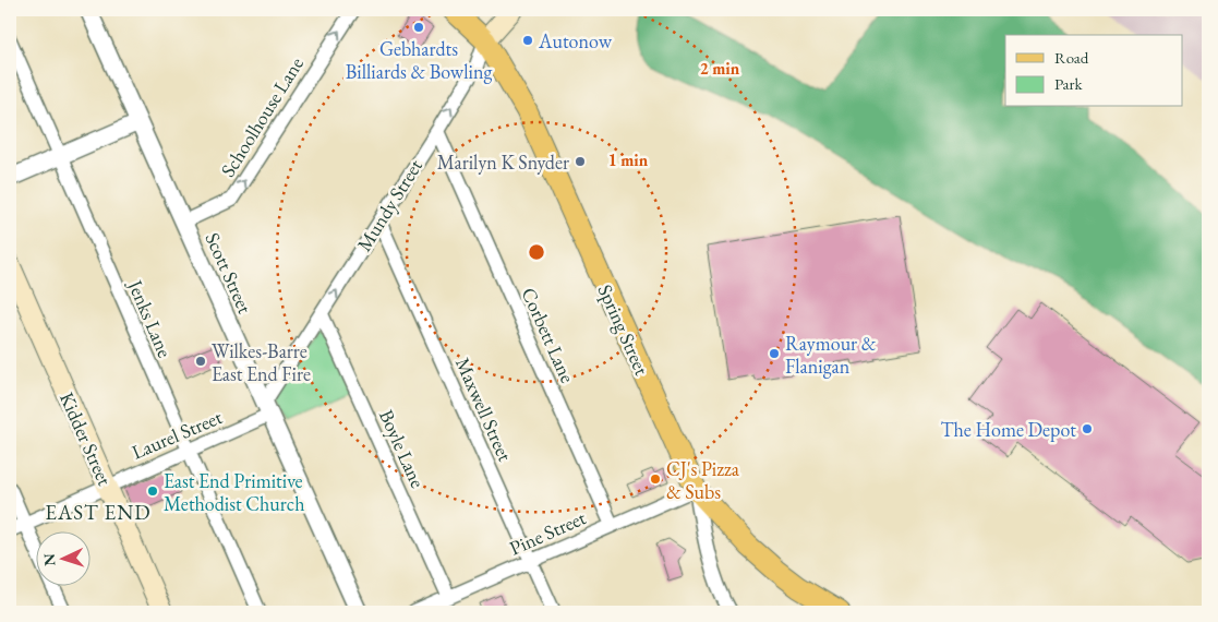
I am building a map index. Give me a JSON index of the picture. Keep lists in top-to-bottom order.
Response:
{
  "streets": {
    "main road": ["Mundy Street", "Spring Street", "Kidder Street"],
    "street": [
      "Schoolhouse Lane",
      "Scott Street",
      "Jenks Lane",
      "Corbett Lane",
      "Maxwell Street",
      "Laurel Street",
      "Boyle Lane",
      "Pine Street"
    ]
  },
  "crossings": [
    ["Schoolhouse Lane", "Scott Street"],
    ["Mundy Street", "Scott Street"],
    ["Mundy Street", "Spring Street"],
    ["Mundy Street", "Corbett Lane"],
    ["Mundy Street", "Maxwell Street"],
    ["Mundy Street", "Laurel Street"],
    ["Mundy Street", "Boyle Lane"],
    ["Scott Street", "Laurel Street"],
    ["Jenks Lane", "Laurel Street"],
    ["Spring Street", "Pine Street"],
    ["Corbett Lane", "Pine Street"],
    ["Maxwell Street", "Pine Street"],
    ["Laurel Street", "Kidder Street"],
    ["Boyle Lane", "Pine Street"]
  ],
  "one_way": ["Schoolhouse Lane", "Mundy Street"],
  "districts": ["EAST END"],
  "places": [
    "Gebhardts Billiards & Bowling",
    "Autonow",
    "Marilyn K Snyder",
    "Raymour & Flanigan",
    "Wilkes-Barre East End Fire",
    "The Home Depot",
    "CJ's Pizza & Subs",
    "East End Primitive Methodist Church"
  ],
  "legend": ["Road", "Park"],
  "north": "left",
  "rings": ["2 min", "1 min"]
}
